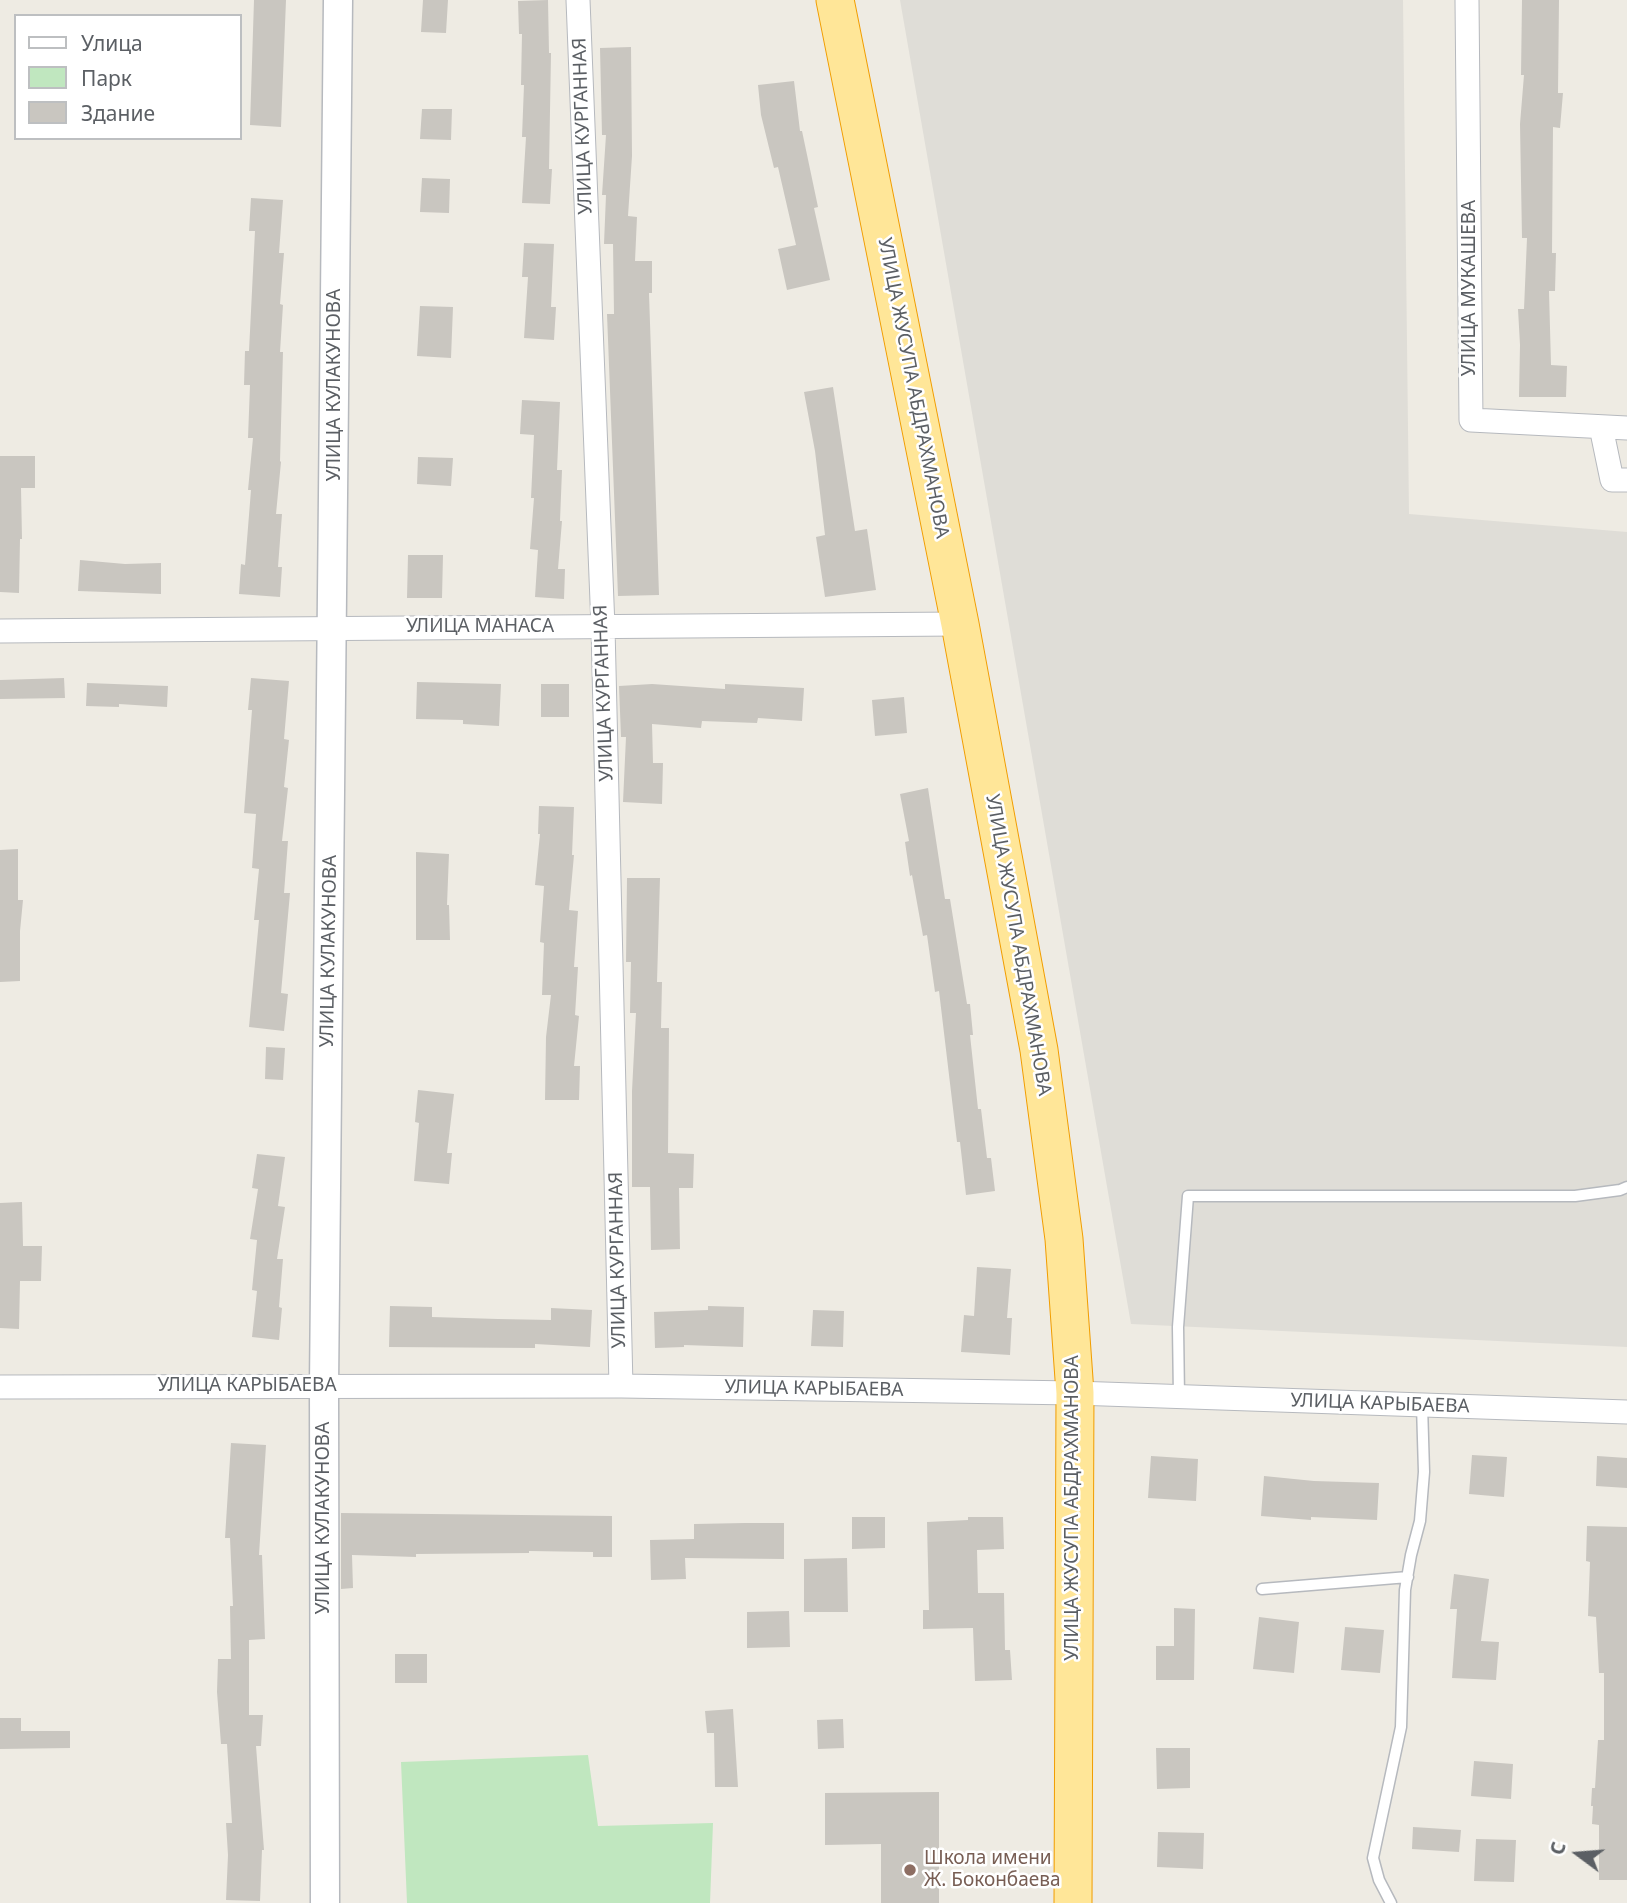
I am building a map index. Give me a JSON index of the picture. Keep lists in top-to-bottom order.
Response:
{
  "streets": {
    "highway": ["УЛИЦА ЖУСУПА АБДРАХМАНОВА"],
    "street": [
      "УЛИЦА КУРГАННАЯ",
      "УЛИЦА МУКАШЕВА",
      "УЛИЦА КУЛАКУНОВА",
      "УЛИЦА МАНАСА",
      "УЛИЦА КАРЫБАЕВА"
    ]
  },
  "crossings": [
    ["УЛИЦА КУРГАННАЯ", "УЛИЦА МАНАСА"],
    ["УЛИЦА КУРГАННАЯ", "УЛИЦА КАРЫБАЕВА"],
    ["УЛИЦА КУЛАКУНОВА", "УЛИЦА МАНАСА"],
    ["УЛИЦА КУЛАКУНОВА", "УЛИЦА КАРЫБАЕВА"],
    ["УЛИЦА ЖУСУПА АБДРАХМАНОВА", "УЛИЦА МАНАСА"],
    ["УЛИЦА ЖУСУПА АБДРАХМАНОВА", "УЛИЦА КАРЫБАЕВА"]
  ],
  "places": ["Школа имени Ж. Боконбаева"],
  "legend": ["Улица", "Парк", "Здание"],
  "north": "left"
}
